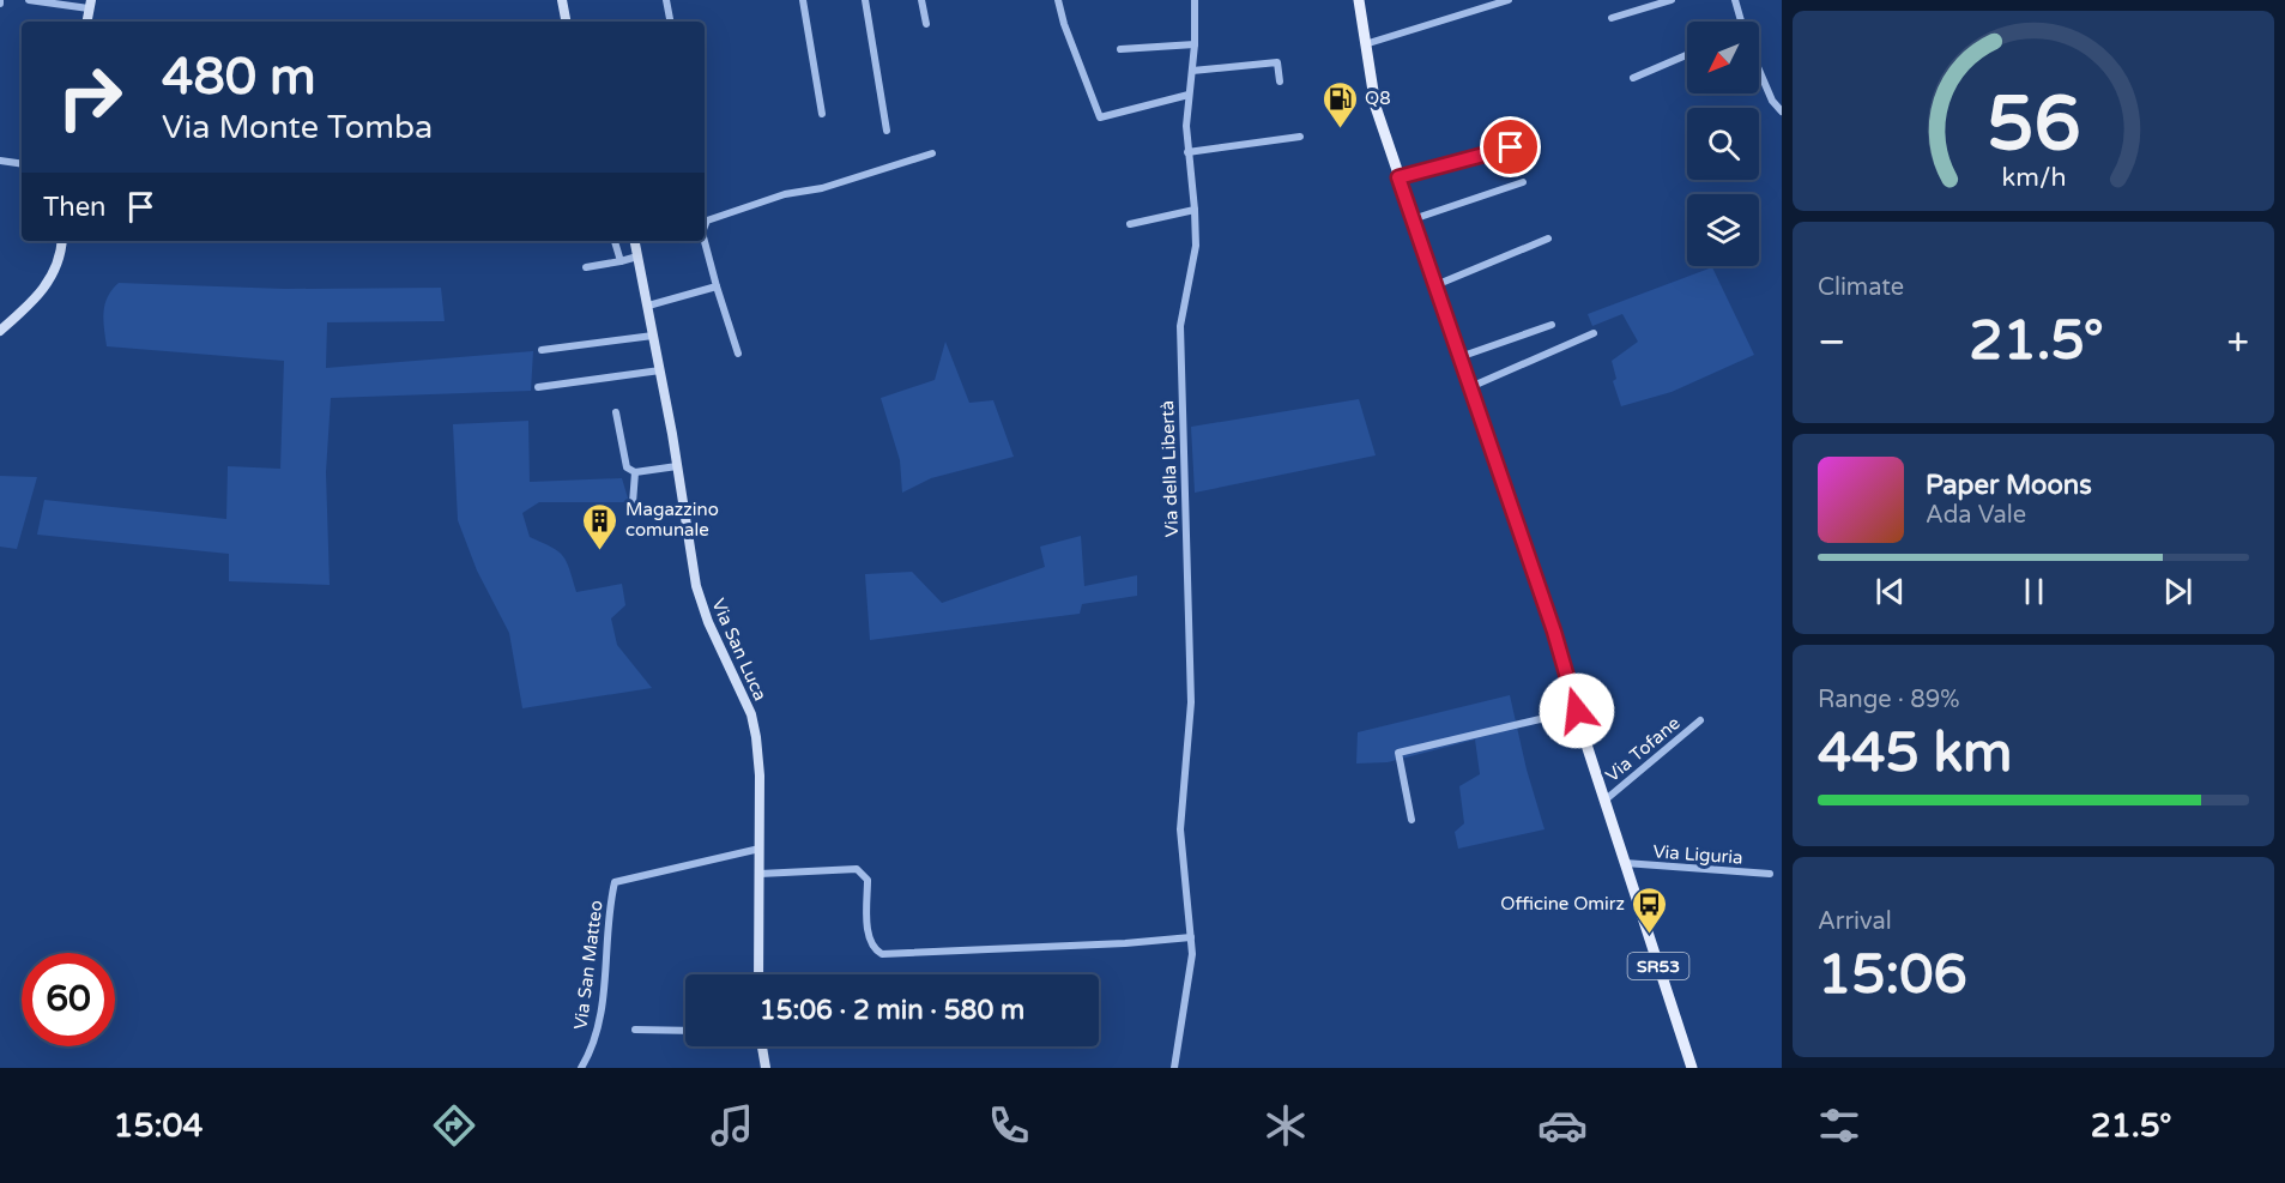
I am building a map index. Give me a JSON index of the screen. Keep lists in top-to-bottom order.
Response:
{
  "streets": {
    "main road": ["SR53"],
    "street": [
      "Via della Libertà",
      "Via San Luca",
      "Via Tofane",
      "Via Liguria",
      "Via San Matteo"
    ]
  },
  "crossings": [
    ["Via San Luca", "Via San Matteo"],
    ["Via Tofane", "SR53"],
    ["Via Liguria", "SR53"]
  ],
  "places": {
    "fuel station": ["Q8"],
    "building": ["Magazzino comunale"],
    "bus stop": ["Officine Omirz"]
  },
  "north": "bottom left",
  "page": {
    "turn": ["480 m", "Via Monte Tomba"],
    "then": "Then",
    "tile": [
      "Climate",
      ["Range · 89%", "445 km"],
      ["Arrival", "15:06"]
    ],
    "heat": ["−", "21.5°", "+"],
    "song": ["Paper Moons", "Ada Vale"],
    "limit": "60",
    "trip": "15:06 · 2 min · 580 m",
    "tabs": ["15:04", "21.5°"],
    "gauge": ["56", "km/h"]
  }
}
